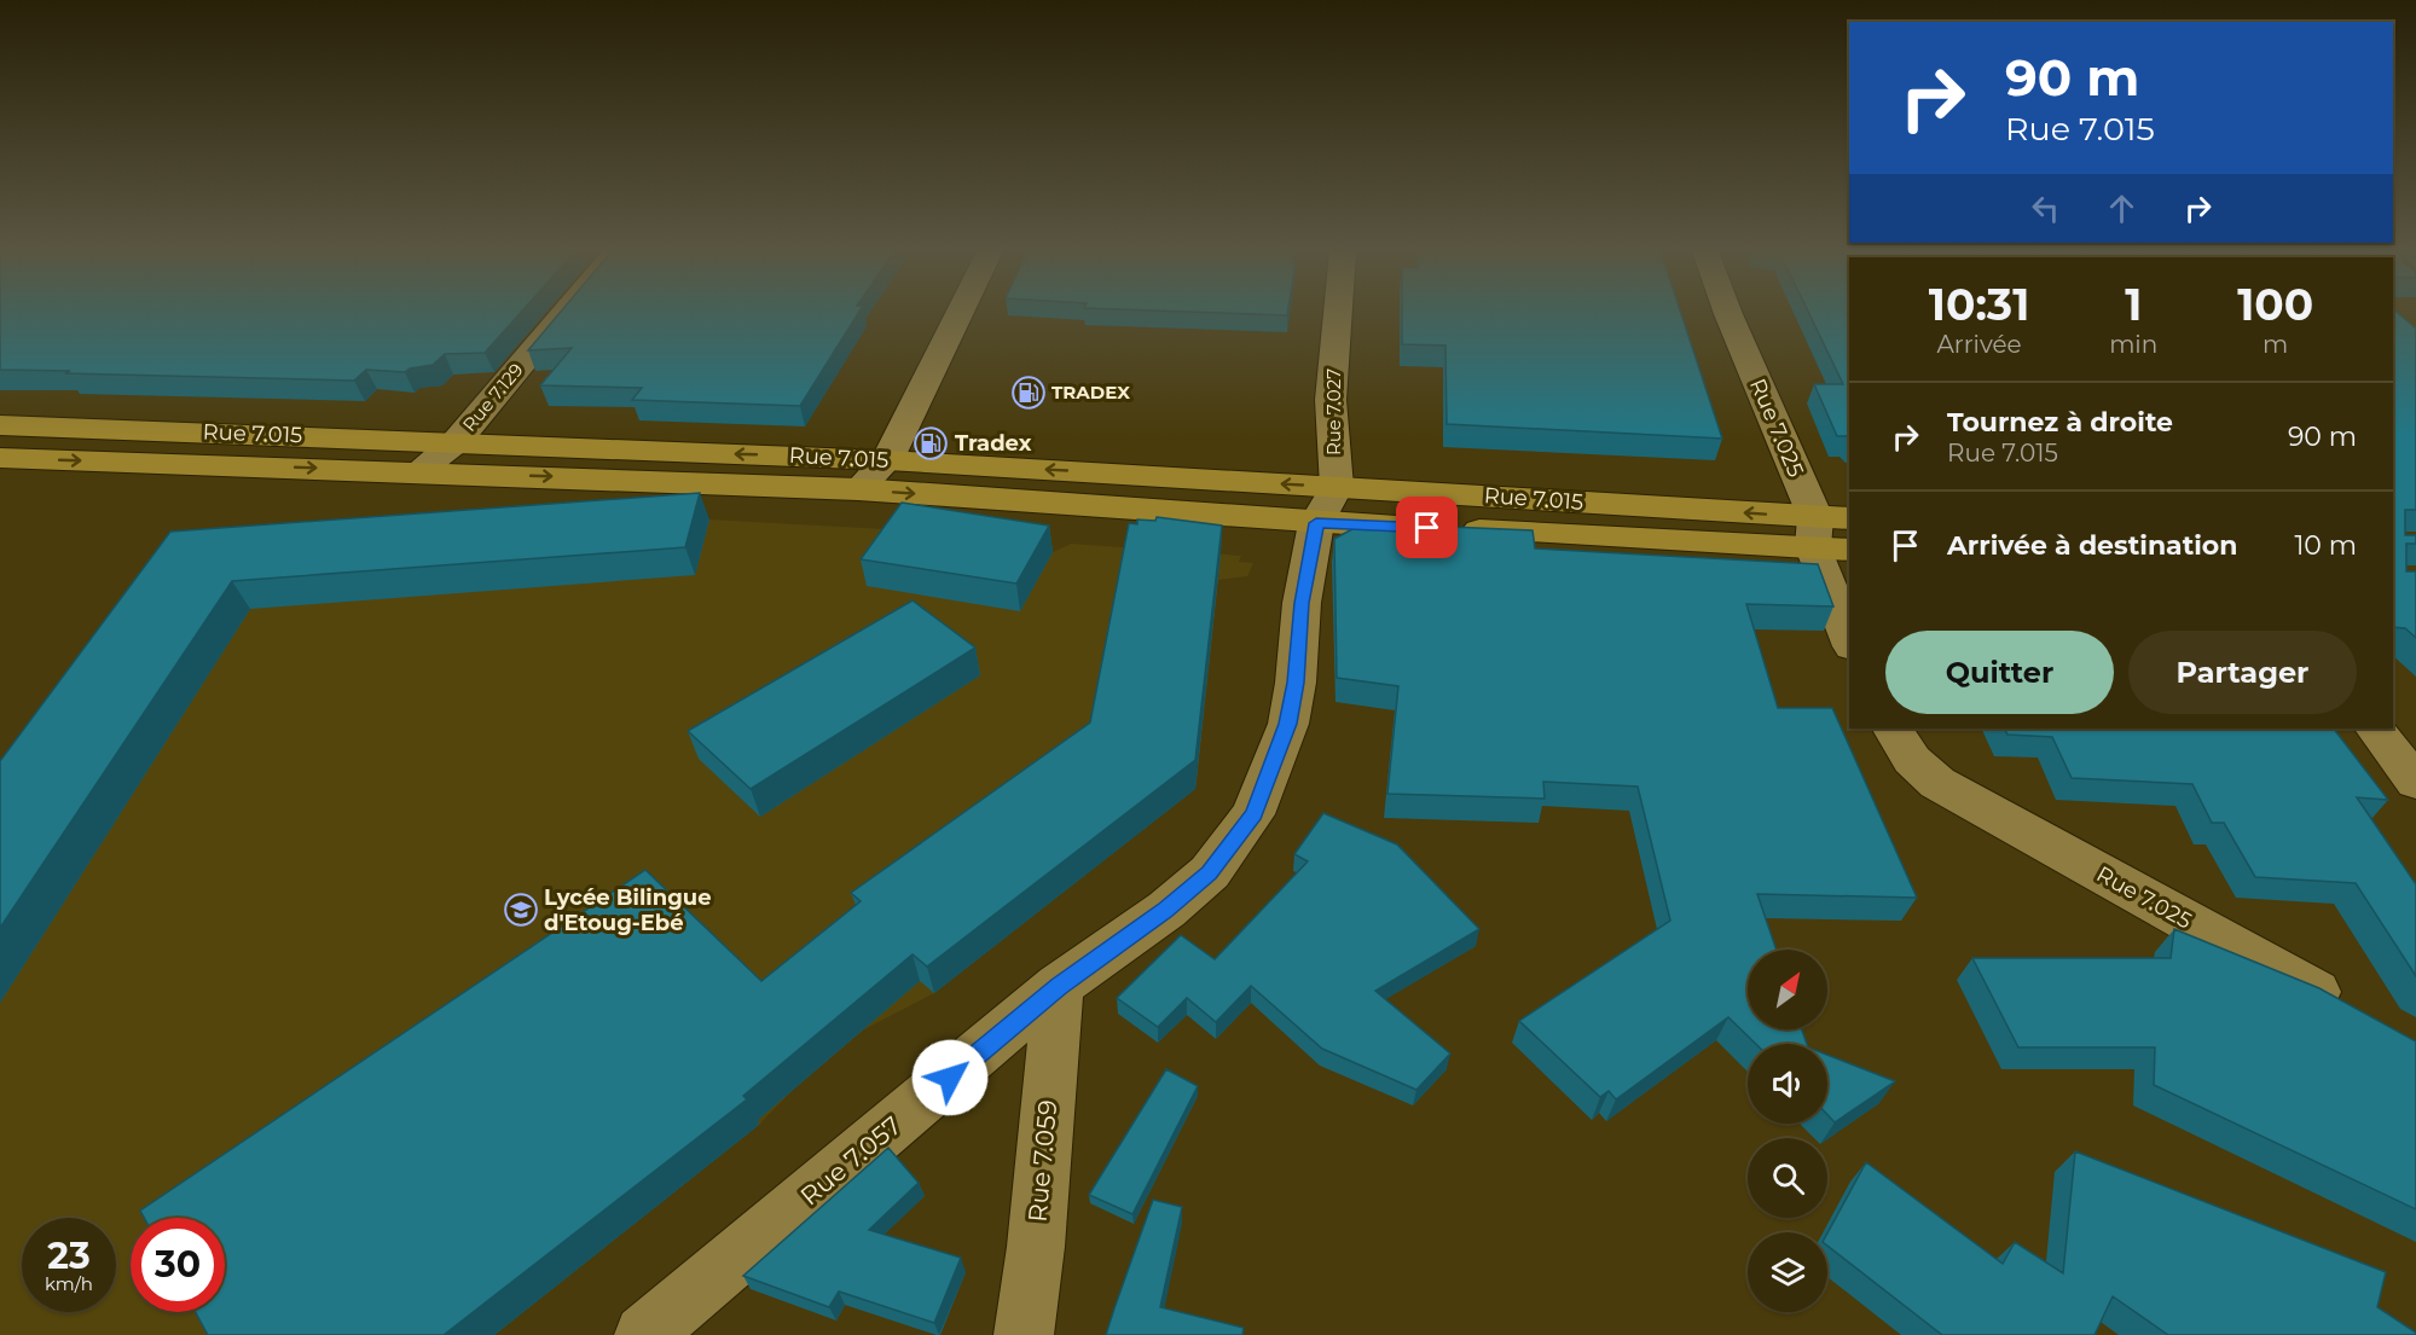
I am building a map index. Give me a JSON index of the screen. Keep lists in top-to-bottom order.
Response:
{
  "streets": {
    "main road": ["Rue 7.015"],
    "street": [
      "Rue 7.129",
      "Rue 7.027",
      "Rue 7.025",
      "Rue 7.057",
      "Rue 7.059"
    ]
  },
  "crossings": [
    ["Rue 7.129", "Rue 7.015"],
    ["Rue 7.027", "Rue 7.015"],
    ["Rue 7.027", "Rue 7.057"],
    ["Rue 7.025", "Rue 7.015"],
    ["Rue 7.015", "Rue 7.057"],
    ["Rue 7.057", "Rue 7.059"]
  ],
  "places": {
    "fuel station": ["TRADEX", "Tradex"],
    "school or university": ["Lycée Bilingue d'Etoug-Ebé"]
  },
  "north": "top right",
  "page": {
    "turn": ["90 m", "Rue 7.015"],
    "eta": [
      "10:31",
      "Arrivée",
      "1",
      "min",
      "100",
      "m"
    ],
    "list": [
      {
        "name": "Tournez à droite",
        "note": "Rue 7.015",
        "value": "90 m"
      },
      {
        "name": "Arrivée à destination",
        "value": "10 m"
      }
    ],
    "buttons": ["Quitter", "Partager"],
    "speed": "23 km/h",
    "limit": "30"
  }
}
